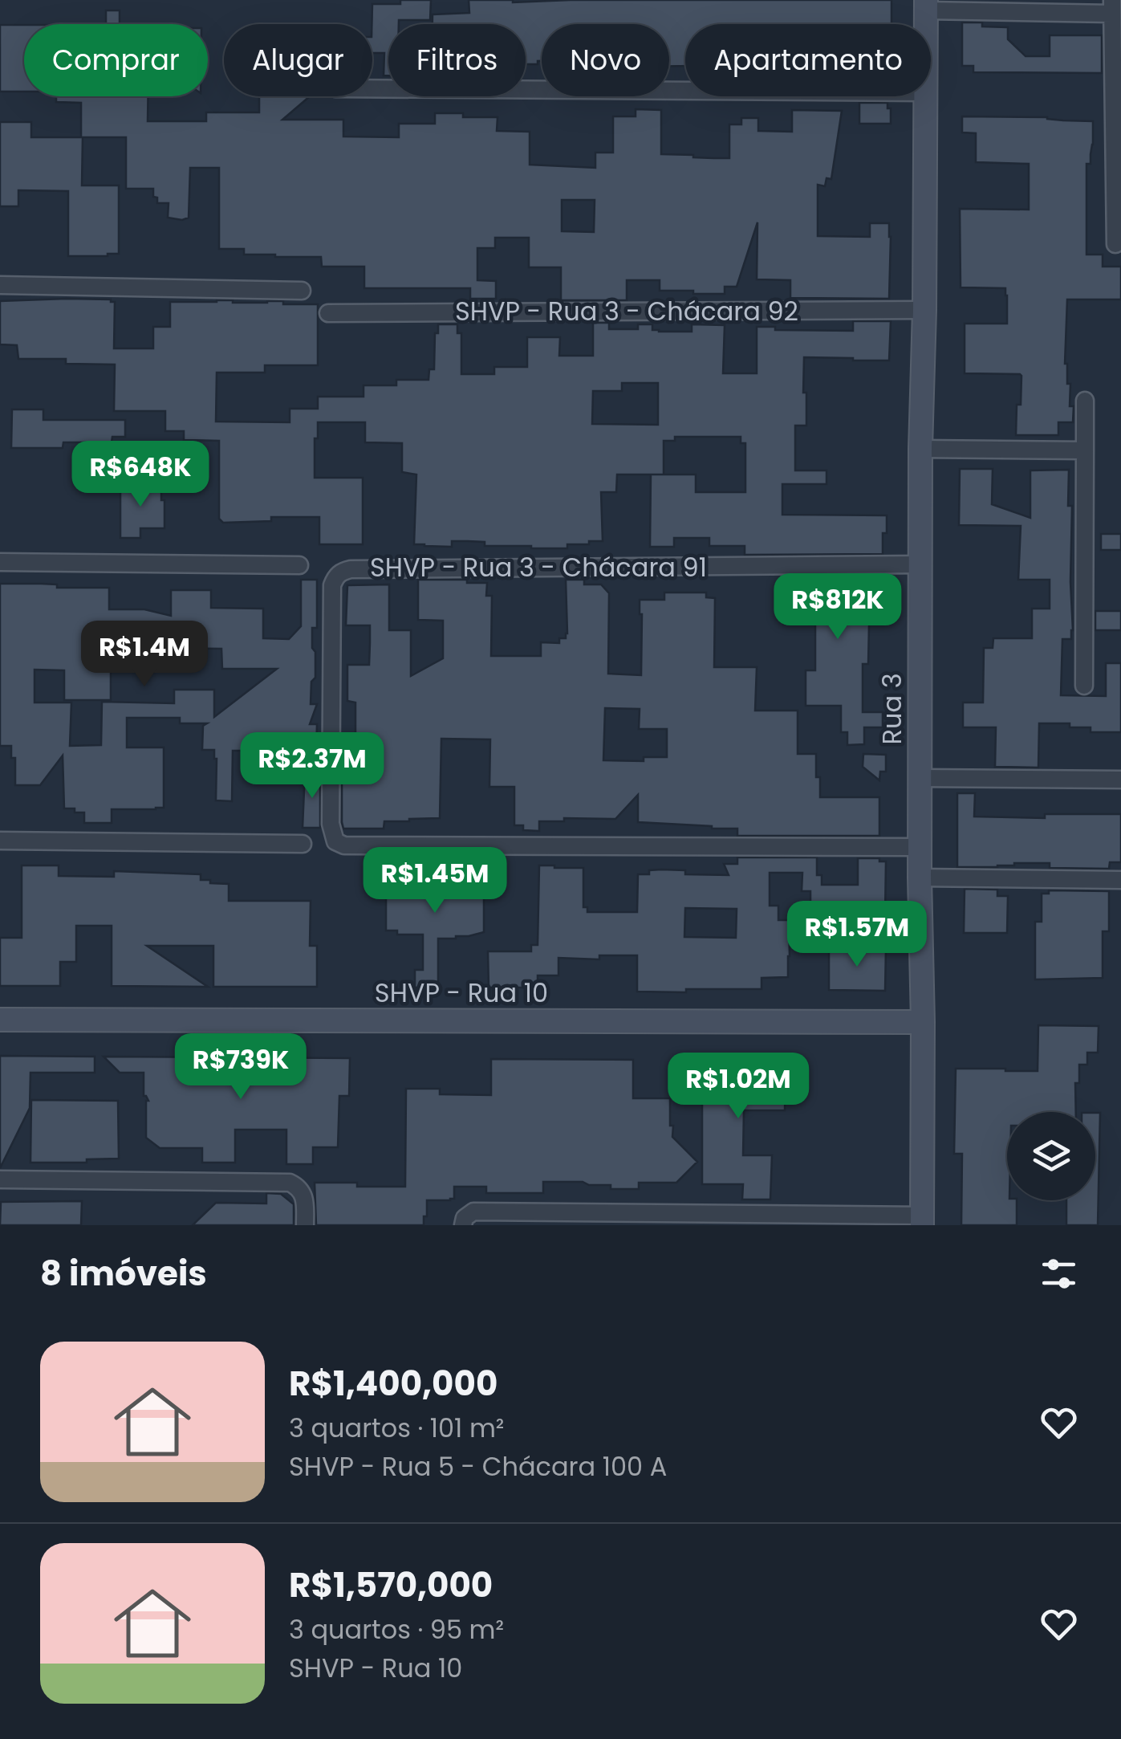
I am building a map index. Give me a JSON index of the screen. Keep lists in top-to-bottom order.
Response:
{
  "streets": {
    "main road": ["Rua 3", "SHVP - Rua 10"],
    "street": ["SHVP - Rua 3 - Chácara 92", "SHVP - Rua 3 - Chácara 91"]
  },
  "crossings": [
    ["SHVP - Rua 3 - Chácara 92", "Rua 3"],
    ["SHVP - Rua 3 - Chácara 91", "Rua 3"],
    ["Rua 3", "SHVP - Rua 10"]
  ],
  "page": {
    "chip": [
      "Comprar",
      "Alugar",
      "Filtros",
      "Novo",
      "Apartamento"
    ],
    "price": [
      "R$648K",
      "R$812K",
      "R$1.4M",
      "R$2.37M",
      "R$1.45M",
      "R$1.57M",
      "R$739K",
      "R$1.02M"
    ],
    "heading": "8 imóveis",
    "list": [
      {
        "name": "R$1,400,000",
        "note": "3 quartos · 101 m² · SHVP - Rua 5 - Chácara 100 A"
      },
      {
        "name": "R$1,570,000",
        "note": "3 quartos · 95 m² · SHVP - Rua 10"
      }
    ]
  }
}
